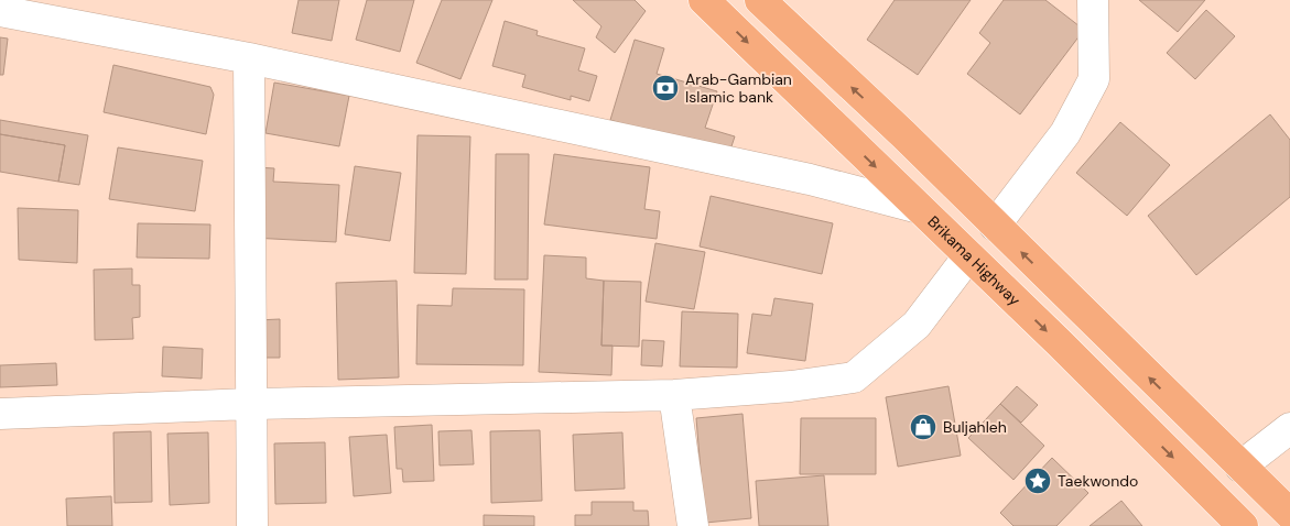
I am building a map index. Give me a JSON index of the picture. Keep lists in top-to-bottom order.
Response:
{
  "streets": {
    "highway": ["Brikama Highway"]
  },
  "places": {
    "bank": ["Arab-Gambian Islamic bank"],
    "shop": ["Buljahleh"],
    "place": ["Taekwondo"]
  }
}
